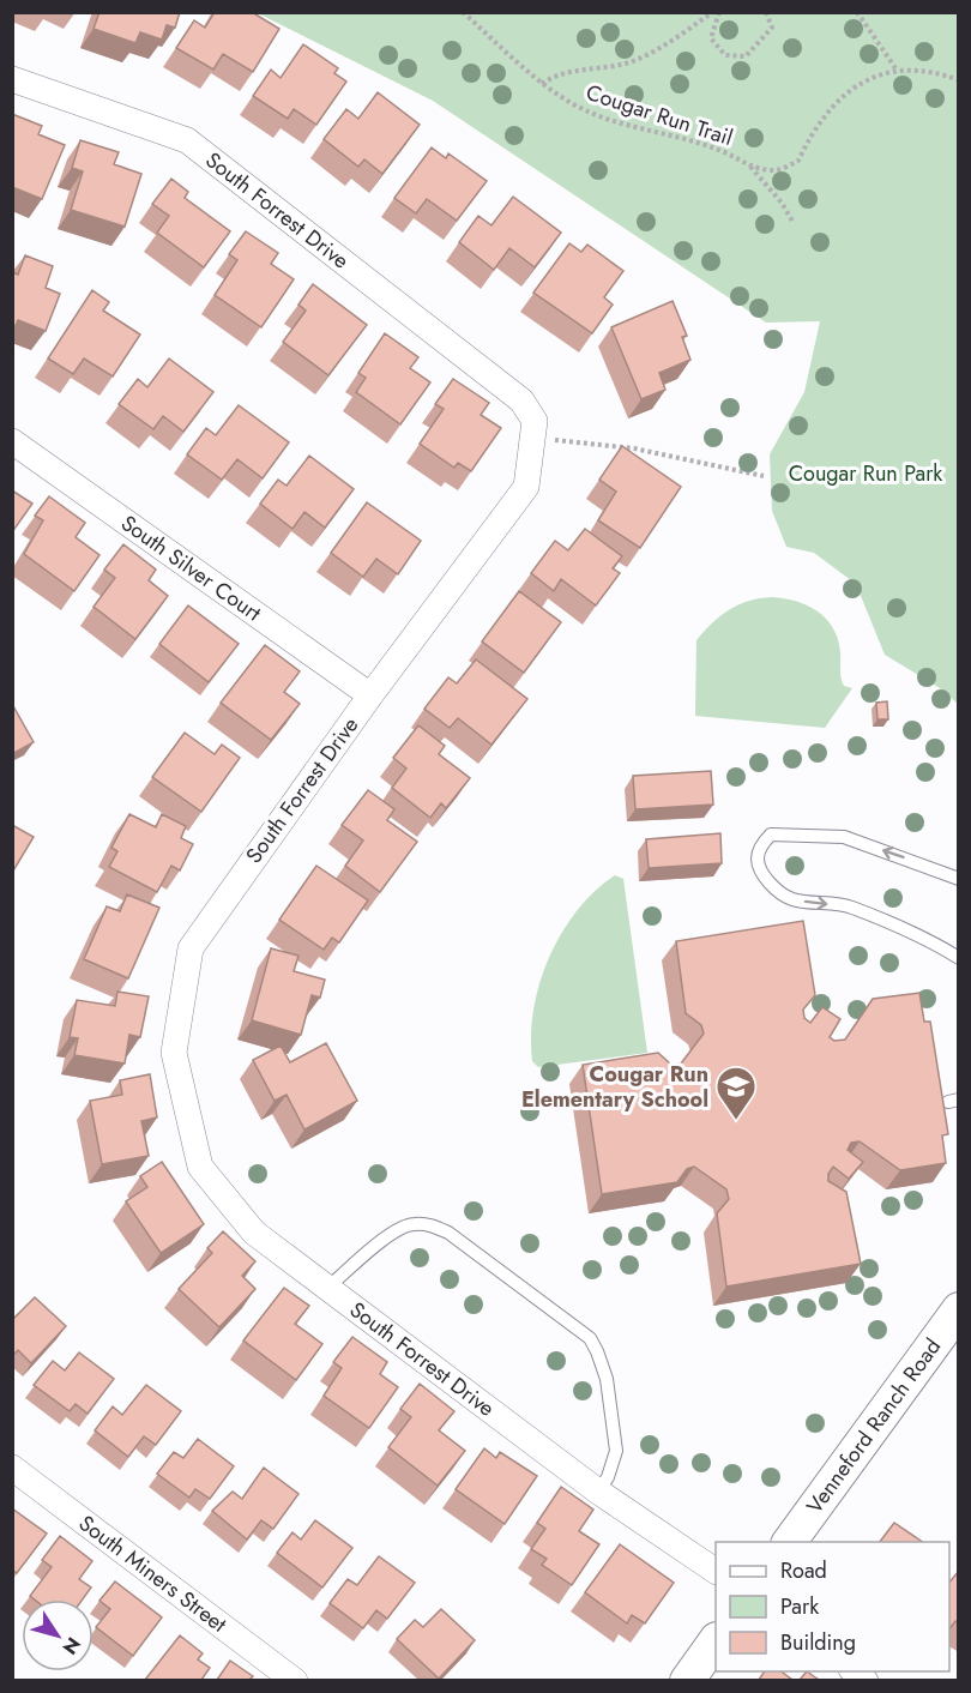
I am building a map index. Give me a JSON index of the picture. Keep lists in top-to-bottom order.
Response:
{
  "streets": {
    "street": [
      "South Forrest Drive",
      "South Silver Court",
      "Venneford Ranch Road",
      "South Miners Street"
    ],
    "path": ["Cougar Run Trail"]
  },
  "crossings": [
    ["South Forrest Drive", "South Silver Court"]
  ],
  "parks": ["Cougar Run Park"],
  "places": {
    "school or university": ["Cougar Run Elementary School"]
  },
  "legend": ["Road", "Park", "Building"],
  "north": "bottom right"
}
